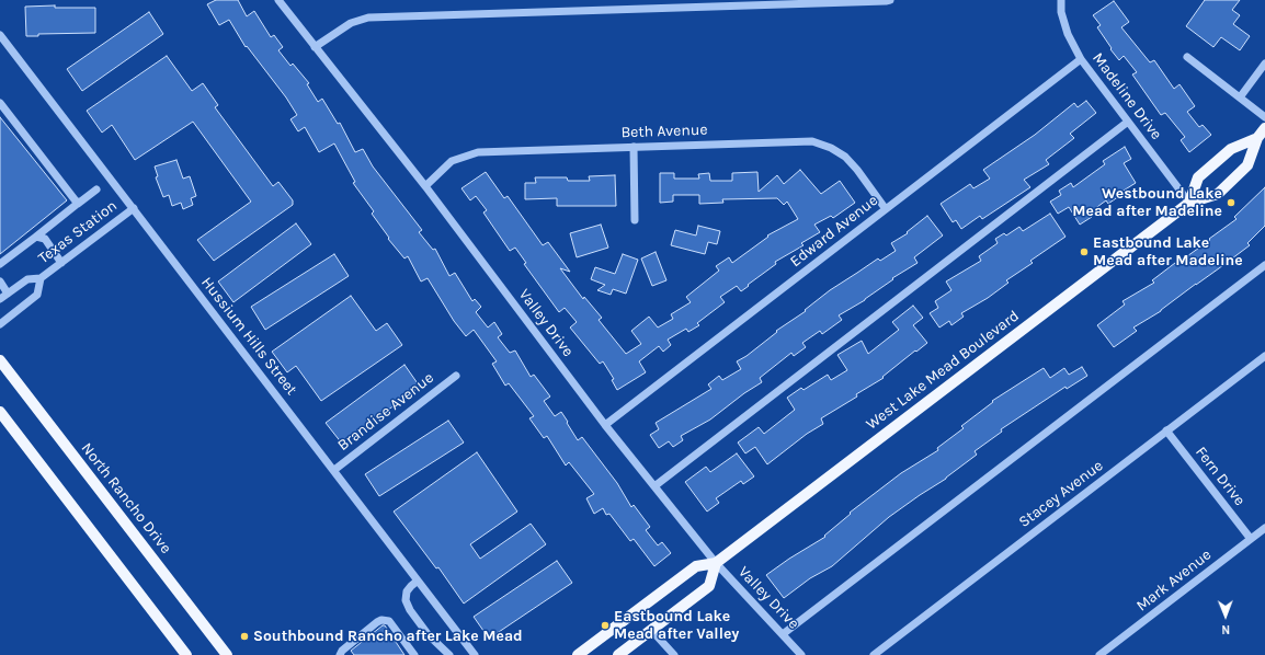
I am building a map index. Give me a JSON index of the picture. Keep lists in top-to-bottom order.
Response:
{
  "streets": {
    "main road": ["West Lake Mead Boulevard", "North Rancho Drive"],
    "street": [
      "Madeline Drive",
      "Beth Avenue",
      "Edward Avenue",
      "Texas Station",
      "Valley Drive",
      "Hussium Hills Street",
      "Brandise Avenue",
      "Fern Drive",
      "Stacey Avenue",
      "Mark Avenue"
    ]
  },
  "crossings": [
    ["Madeline Drive", "Edward Avenue"],
    ["Madeline Drive", "West Lake Mead Boulevard"],
    ["Beth Avenue", "Edward Avenue"],
    ["Beth Avenue", "Valley Drive"],
    ["Edward Avenue", "Valley Drive"],
    ["Texas Station", "Hussium Hills Street"],
    ["Valley Drive", "West Lake Mead Boulevard"],
    ["Hussium Hills Street", "Brandise Avenue"],
    ["Fern Drive", "Stacey Avenue"],
    ["Fern Drive", "Mark Avenue"]
  ],
  "places": [
    "Westbound Lake Mead after Madeline",
    "Eastbound Lake Mead after Madeline",
    "Eastbound Lake Mead after Valley",
    "Southbound Rancho after Lake Mead"
  ],
  "north": "bottom"
}
